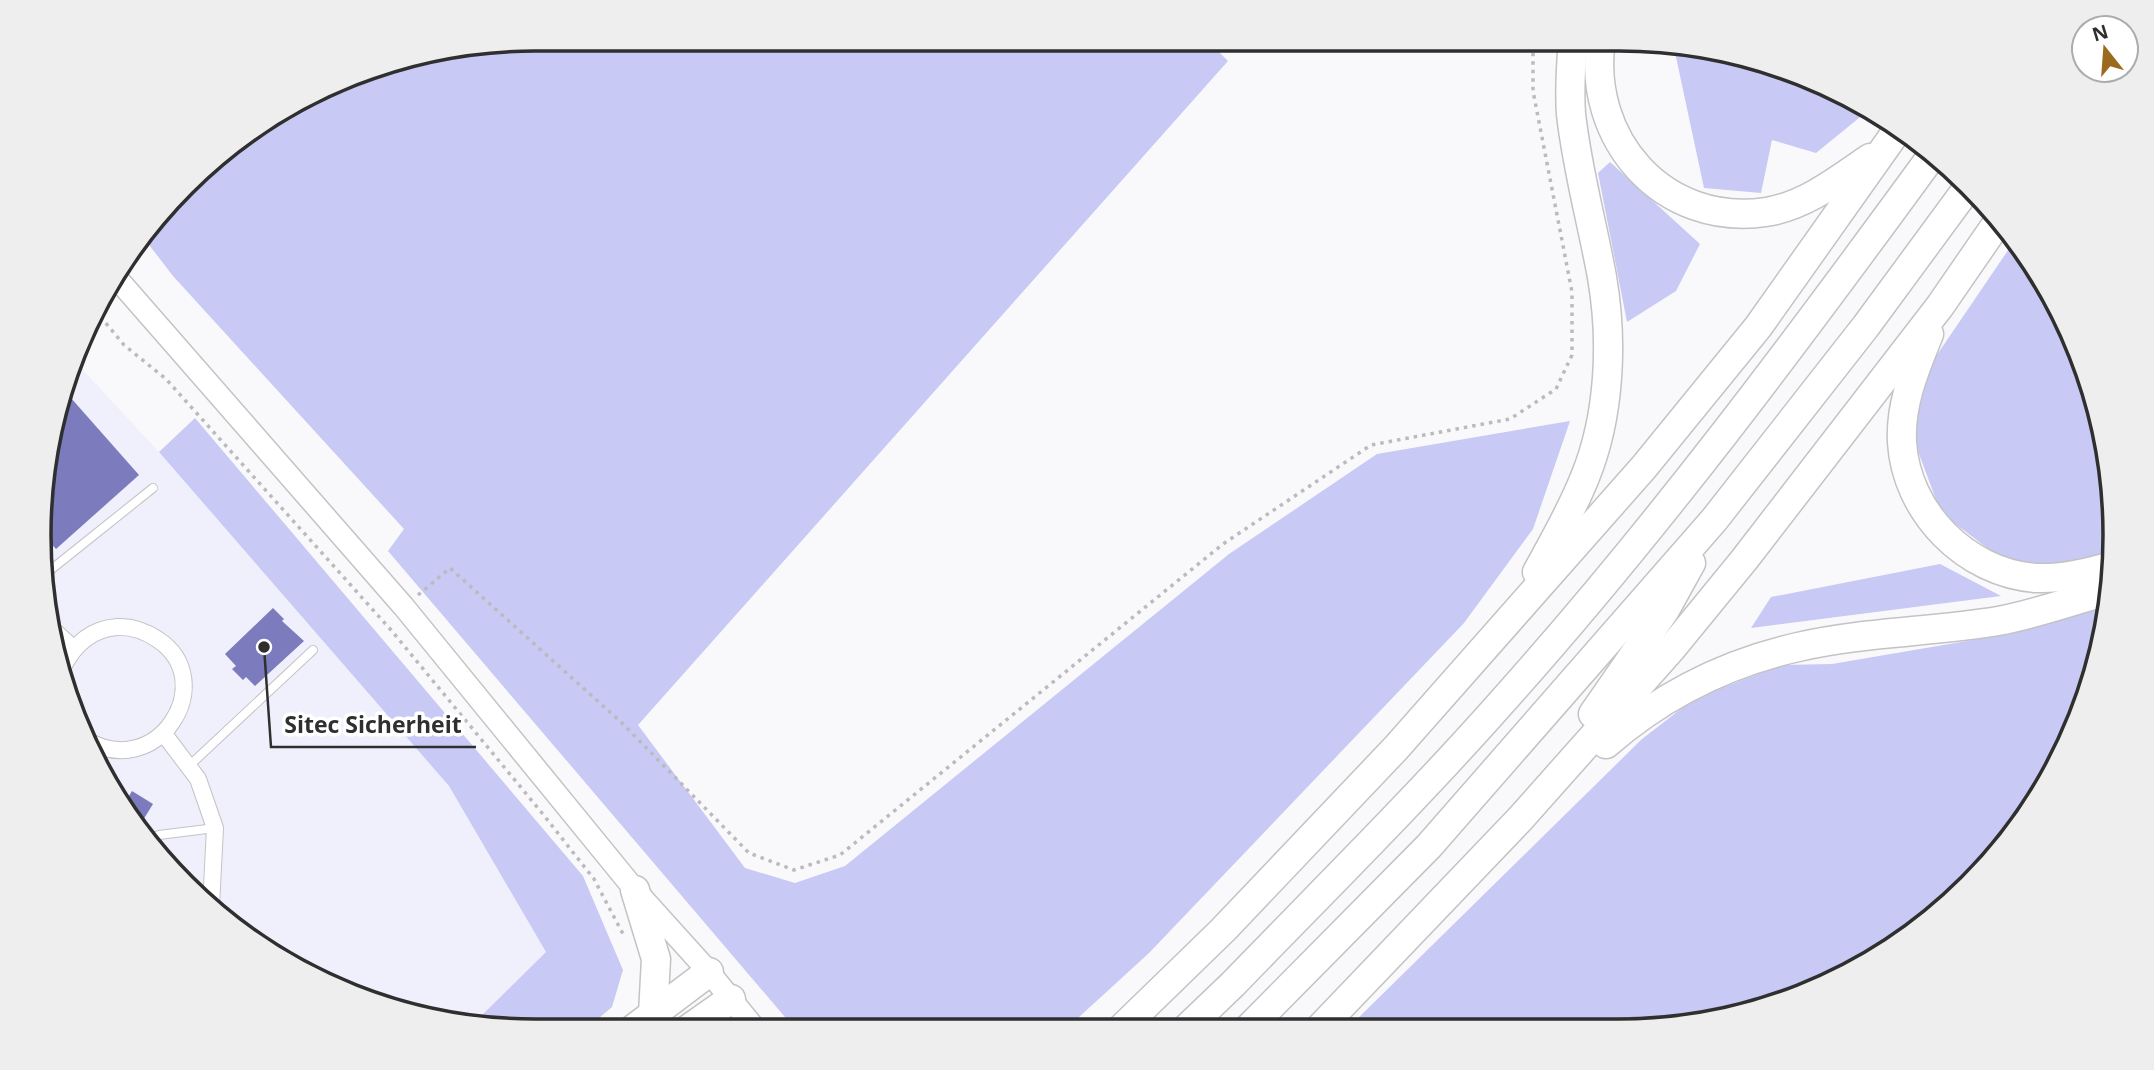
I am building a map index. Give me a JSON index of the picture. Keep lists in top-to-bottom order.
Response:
{
  "places": ["Sitec Sicherheit"],
  "north": "top"
}
